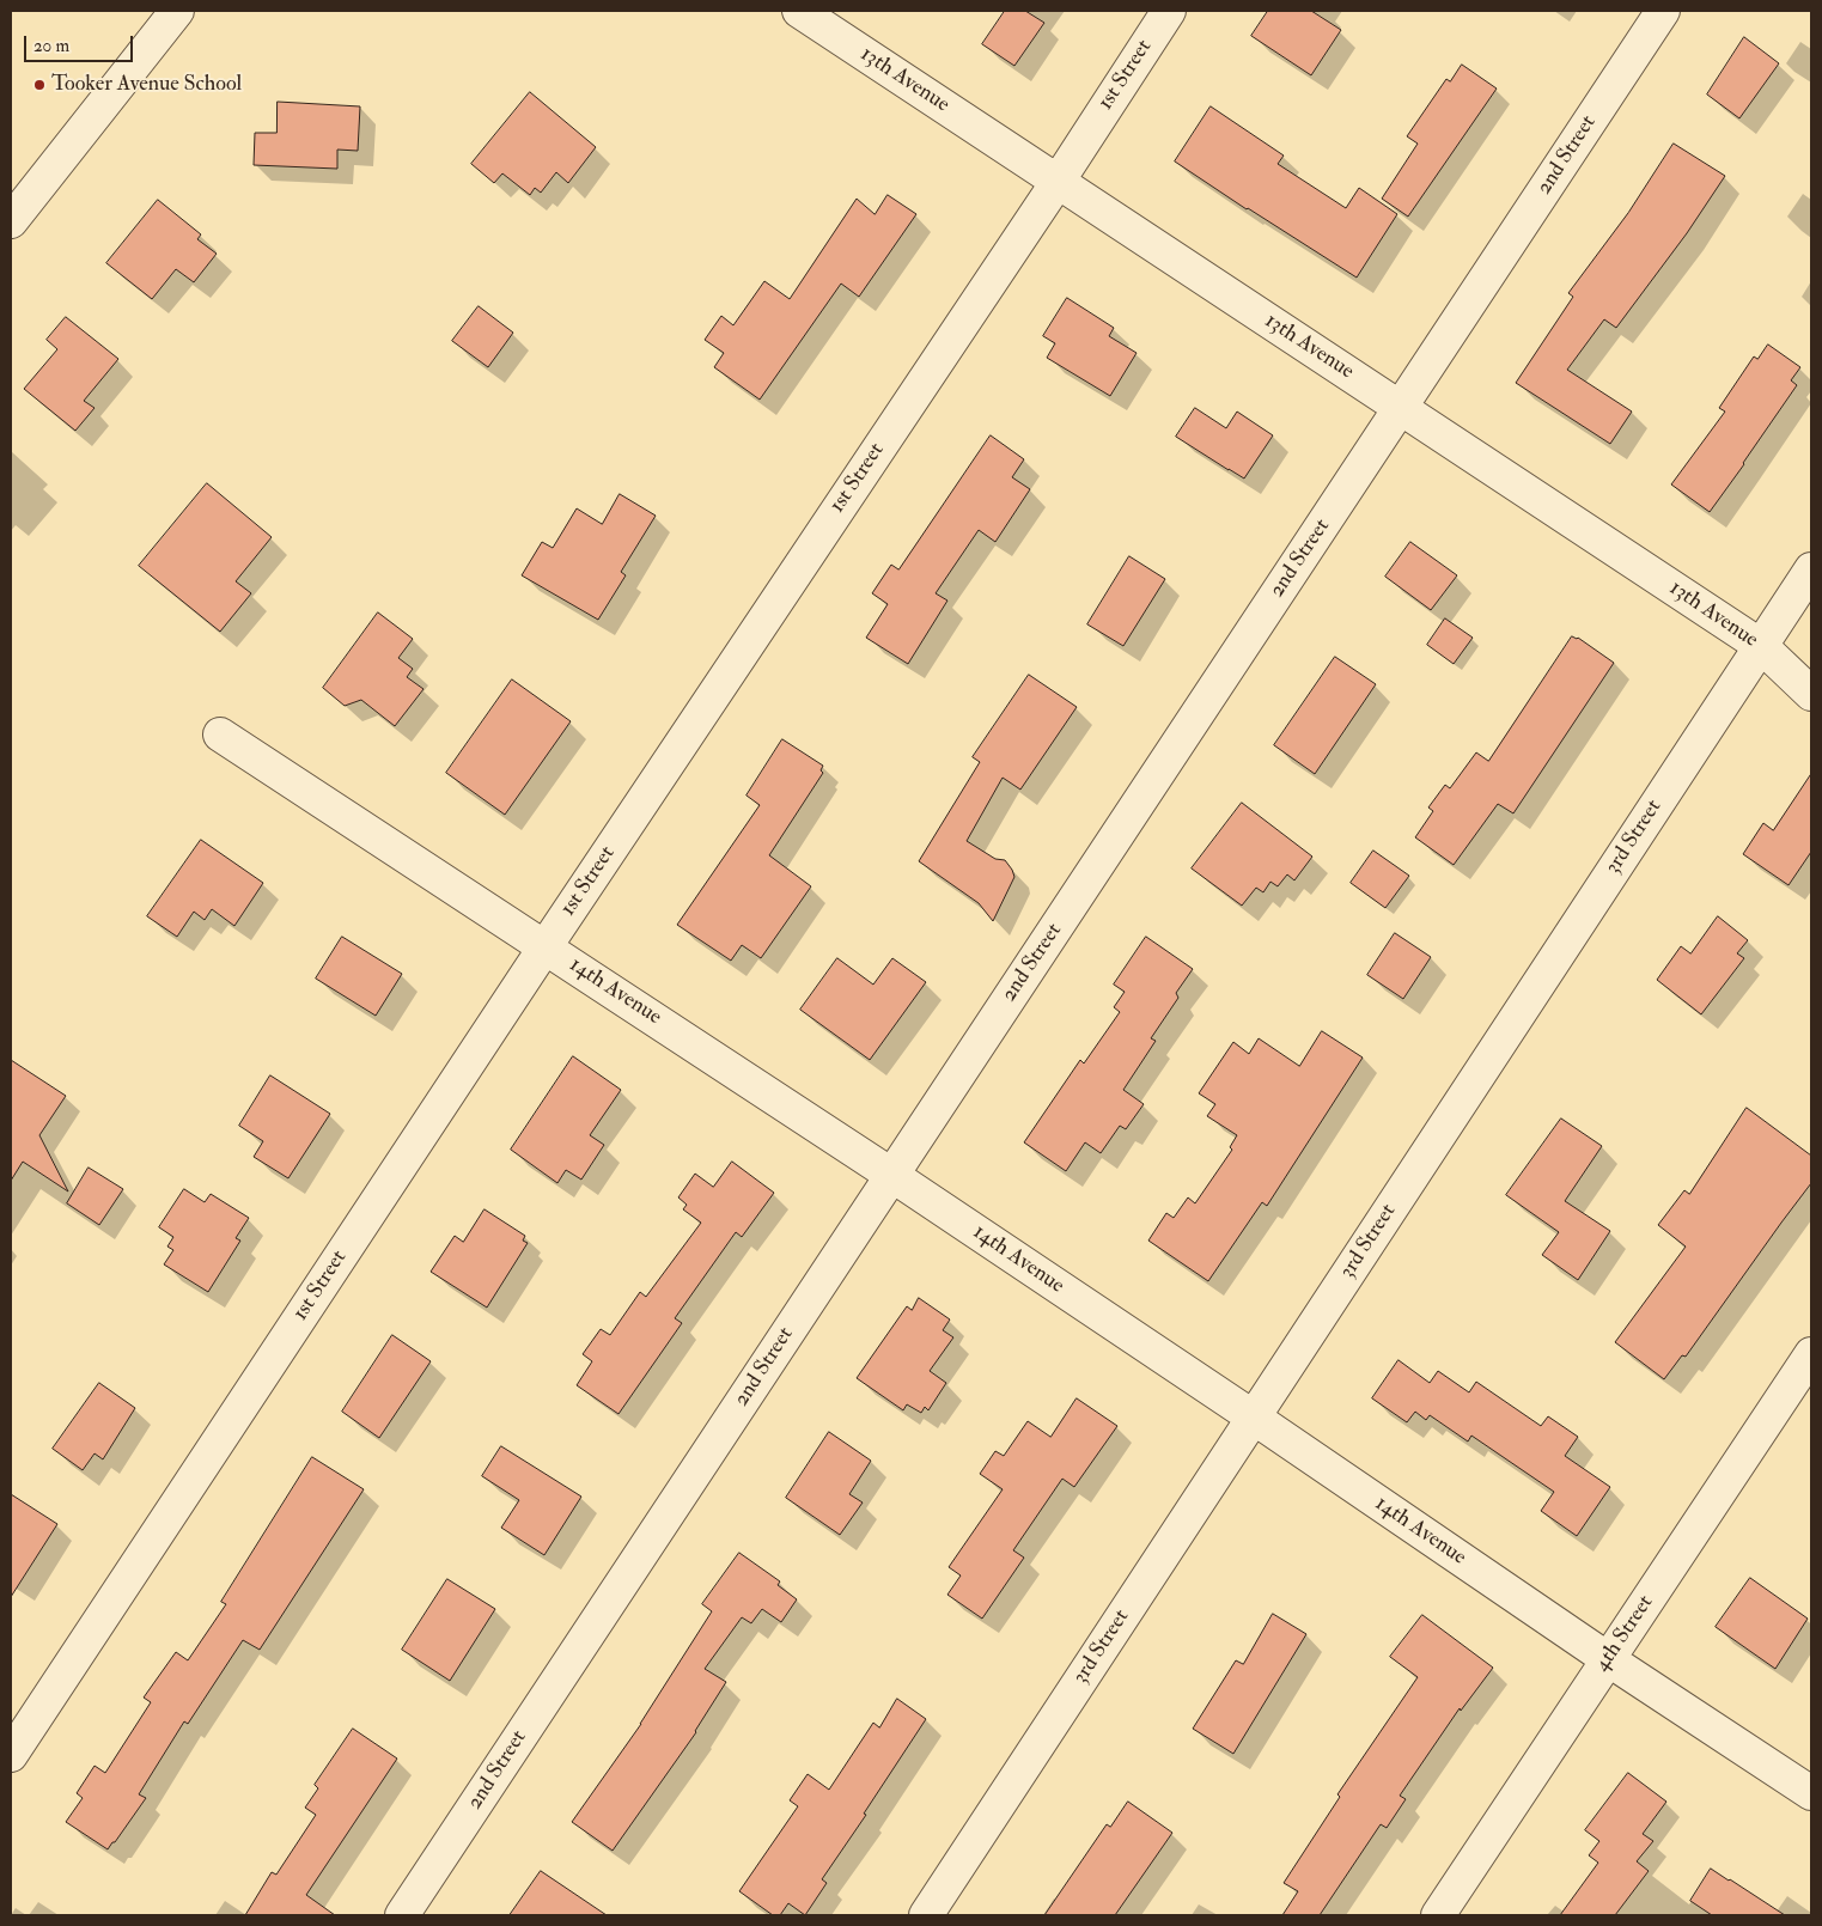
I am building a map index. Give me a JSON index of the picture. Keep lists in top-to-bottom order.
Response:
{
  "streets": {
    "street": [
      "1st Street",
      "13th Avenue",
      "2nd Street",
      "3rd Street",
      "14th Avenue",
      "4th Street"
    ]
  },
  "crossings": [
    ["1st Street", "13th Avenue"],
    ["1st Street", "14th Avenue"],
    ["13th Avenue", "2nd Street"],
    ["13th Avenue", "3rd Street"],
    ["2nd Street", "14th Avenue"],
    ["3rd Street", "14th Avenue"],
    ["14th Avenue", "4th Street"]
  ],
  "places": ["Tooker Avenue School"],
  "scale_bar": "20 m"
}
